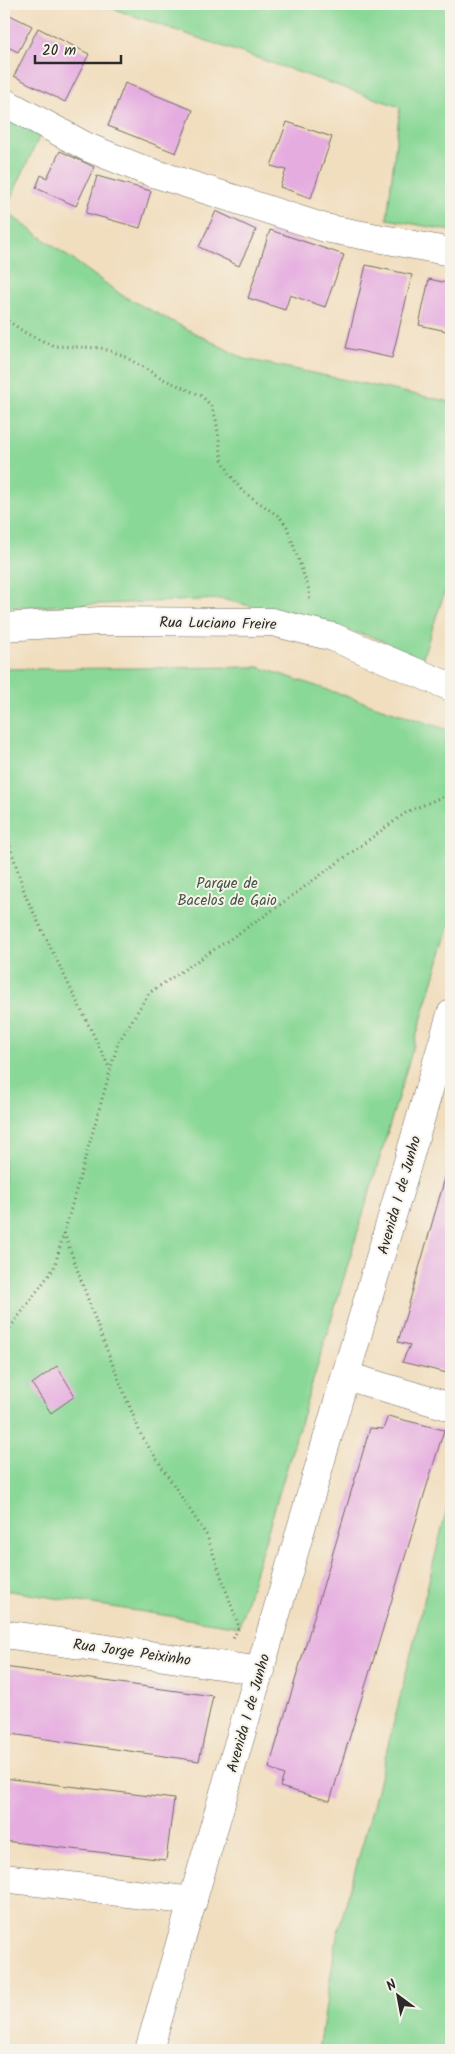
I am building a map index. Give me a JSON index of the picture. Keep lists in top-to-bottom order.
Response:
{
  "streets": {
    "street": ["Rua Luciano Freire", "Avenida 1 de Junho", "Rua Jorge Peixinho"]
  },
  "crossings": [
    ["Avenida 1 de Junho", "Rua Jorge Peixinho"]
  ],
  "parks": ["Parque de Bacelos de Gaio"],
  "scale_bar": "20 m",
  "north": "top left"
}
